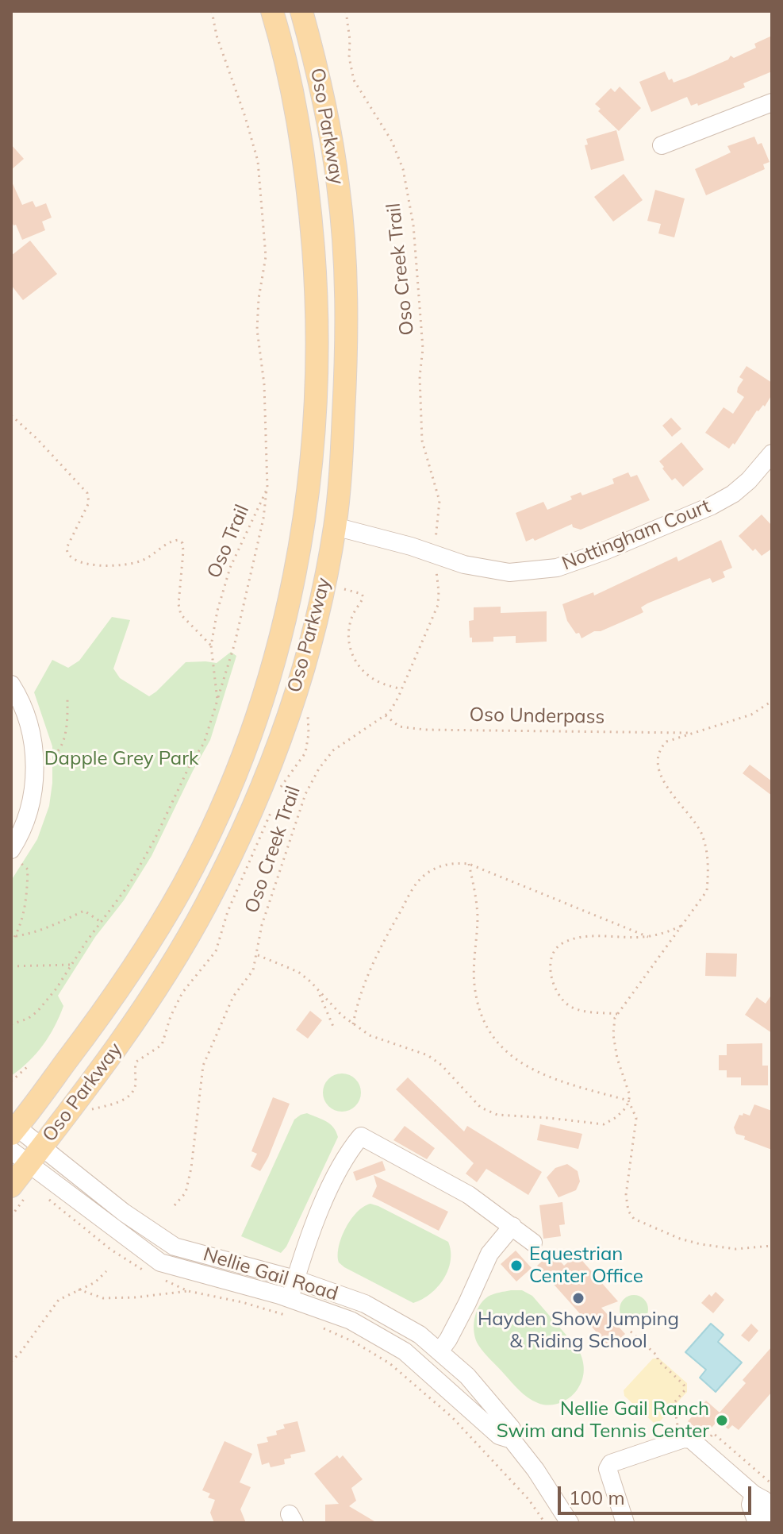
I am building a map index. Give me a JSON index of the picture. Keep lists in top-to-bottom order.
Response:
{
  "streets": {
    "main road": ["Oso Parkway"],
    "street": ["Nottingham Court", "Nellie Gail Road"],
    "path": ["Oso Creek Trail", "Oso Trail", "Oso Underpass"]
  },
  "crossings": [
    ["Oso Parkway", "Nottingham Court"],
    ["Oso Parkway", "Nellie Gail Road"],
    ["Oso Creek Trail", "Oso Underpass"]
  ],
  "parks": ["Dapple Grey Park"],
  "places": ["Equestrian Center Office", "Hayden Show Jumping & Riding School", "Nellie Gail Ranch Swim and Tennis Center"],
  "scale_bar": "100 m"
}
